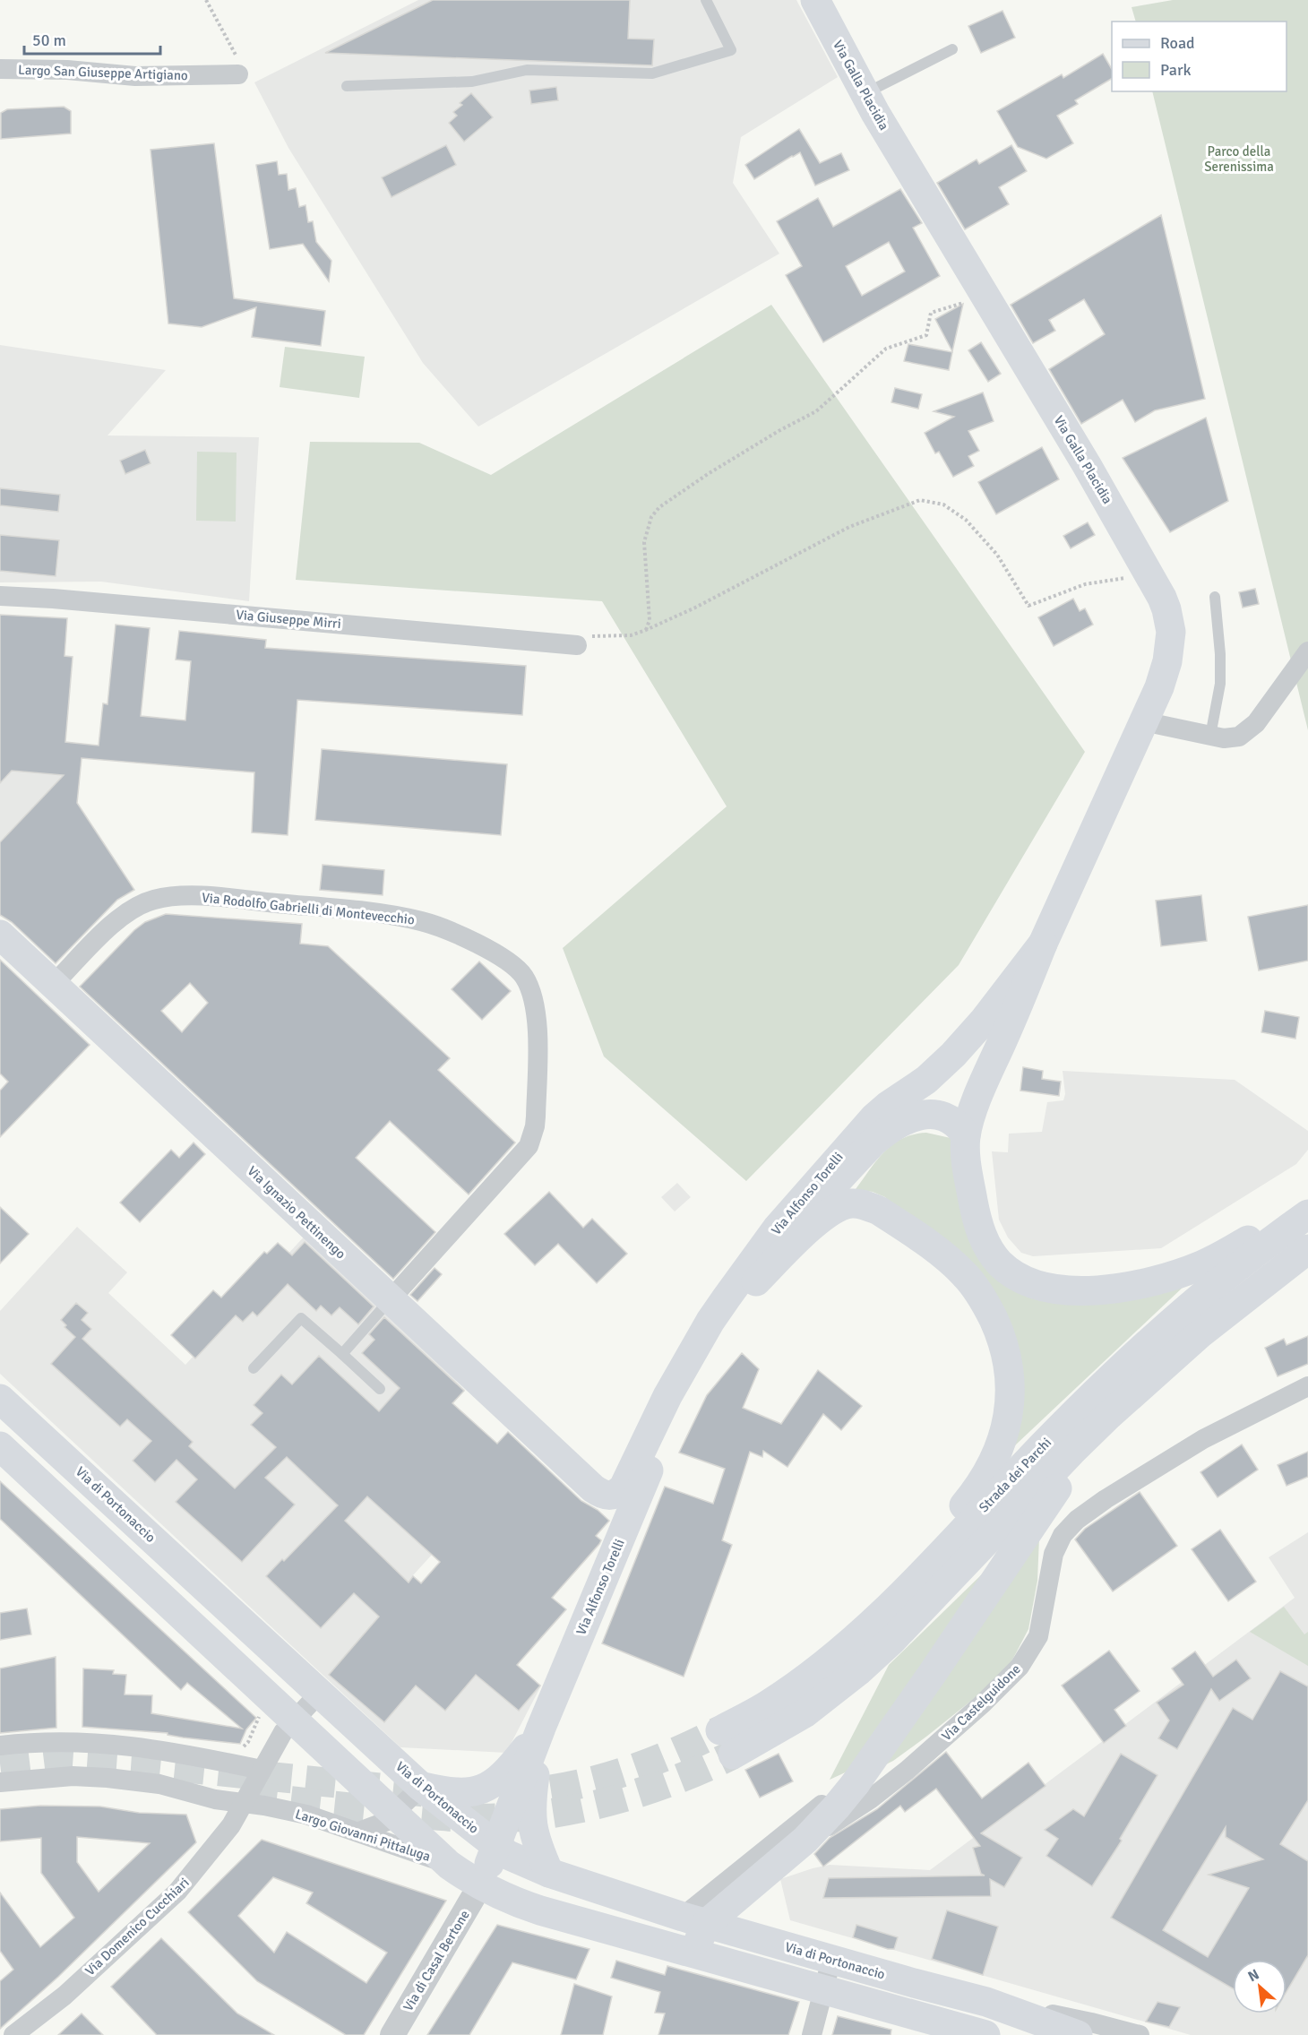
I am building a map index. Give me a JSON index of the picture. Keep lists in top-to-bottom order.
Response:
{
  "streets": {
    "main road": [
      "Via Galla Placidia",
      "Via Alfonso Torelli",
      "Via Ignazio Pettinengo",
      "Strada dei Parchi",
      "Via di Portonaccio"
    ],
    "street": [
      "Largo San Giuseppe Artigiano",
      "Via Giuseppe Mirri",
      "Via Rodolfo Gabrielli di Montevecchio",
      "Via Castelguidone",
      "Largo Giovanni Pittaluga",
      "Via Domenico Cucchiari",
      "Via di Casal Bertone"
    ]
  },
  "crossings": [
    ["Via Galla Placidia", "Via Alfonso Torelli"],
    ["Via Rodolfo Gabrielli di Montevecchio", "Via Ignazio Pettinengo"],
    ["Via Alfonso Torelli", "Via Ignazio Pettinengo"],
    ["Via Alfonso Torelli", "Via di Portonaccio"],
    ["Via Alfonso Torelli", "Via di Casal Bertone"],
    ["Largo Giovanni Pittaluga", "Via Domenico Cucchiari"]
  ],
  "parks": ["Parco della Serenissima"],
  "legend": ["Road", "Park"],
  "scale_bar": "50 m",
  "north": "top left"
}
